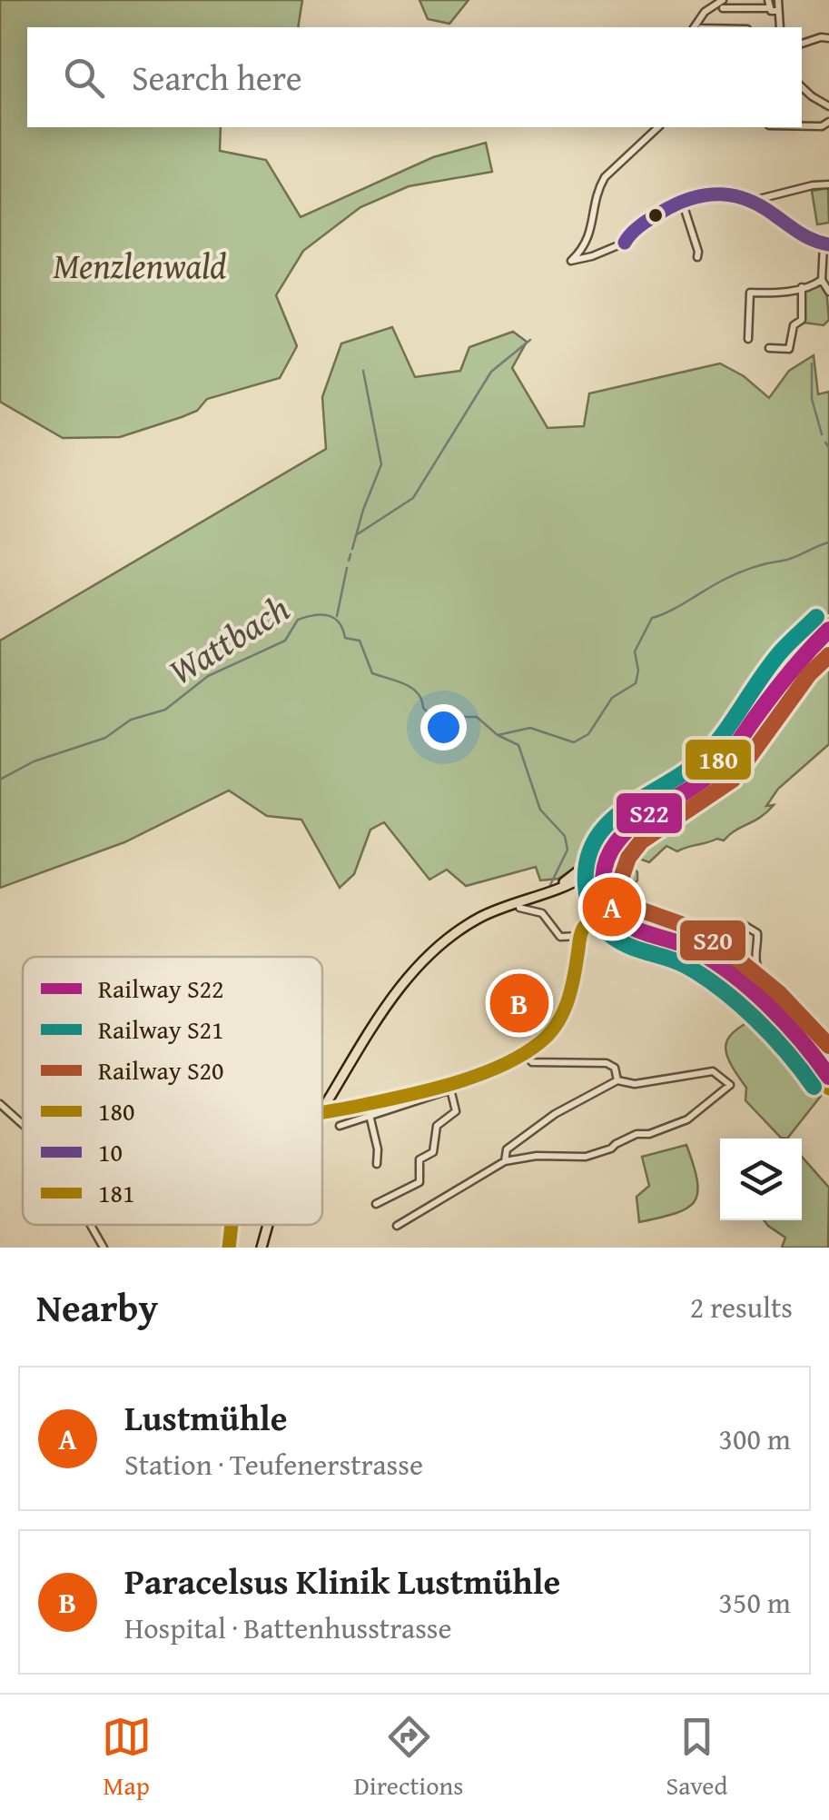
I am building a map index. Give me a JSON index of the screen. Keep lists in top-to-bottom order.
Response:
{
  "water": ["Wattbach"],
  "parks": ["Menzlenwald"],
  "lines": [
    "transit line 10",
    "rail line S21",
    "transit line 180",
    "rail line S22",
    "rail line S20",
    "transit line 181"
  ],
  "legend": [
    "Railway S22",
    "Railway S21",
    "Railway S20",
    "180",
    "10",
    "181"
  ],
  "page": {
    "search": "Search here",
    "pins": ["A", "B"],
    "heading": ["Nearby", "2 results"],
    "list": [
      {
        "mark": "A",
        "name": "Lustmühle",
        "note": "Station · Teufenerstrasse",
        "value": "300 m"
      },
      {
        "mark": "B",
        "name": "Paracelsus Klinik Lustmühle",
        "note": "Hospital · Battenhusstrasse",
        "value": "350 m"
      }
    ],
    "nav": ["Map", "Directions", "Saved"]
  }
}
